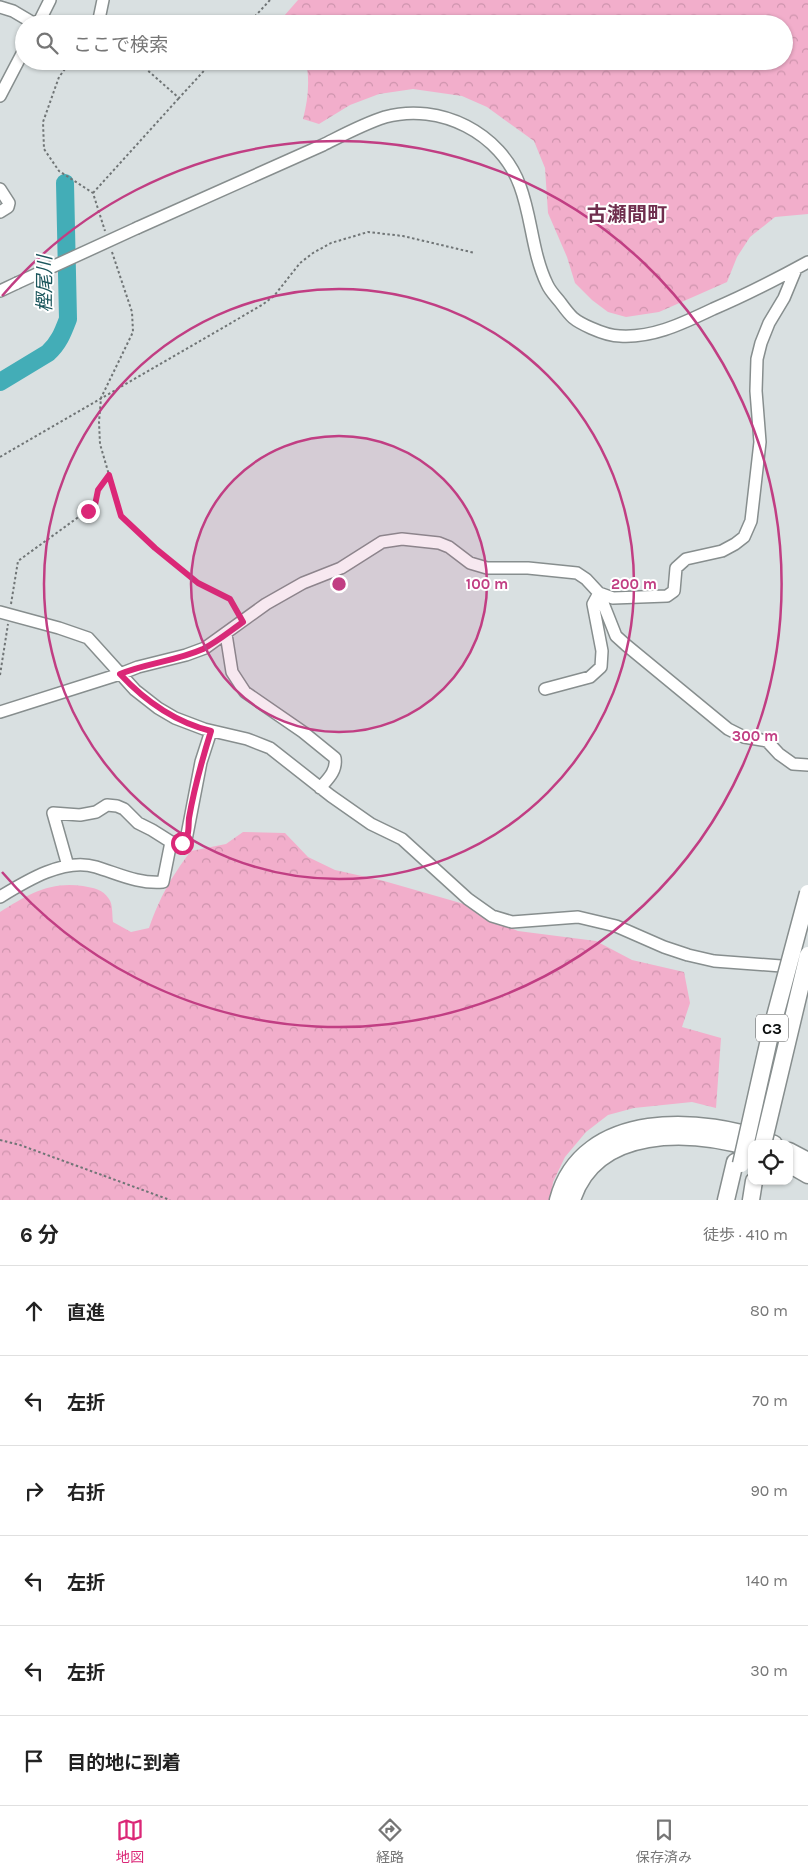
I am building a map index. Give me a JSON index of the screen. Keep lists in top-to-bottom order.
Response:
{
  "streets": {
    "highway": ["C3"]
  },
  "districts": ["古瀬間町"],
  "water": ["樫尾川"],
  "page": {
    "search": "ここで検索",
    "heading": ["6 分", "徒歩 · 410 m"],
    "list": [
      ["直進", "80 m"],
      ["左折", "70 m"],
      ["右折", "90 m"],
      ["左折", "140 m"],
      ["左折", "30 m"],
      "目的地に到着"
    ],
    "nav": ["地図", "経路", "保存済み"]
  },
  "rings": ["100 m", "200 m", "300 m"]
}
